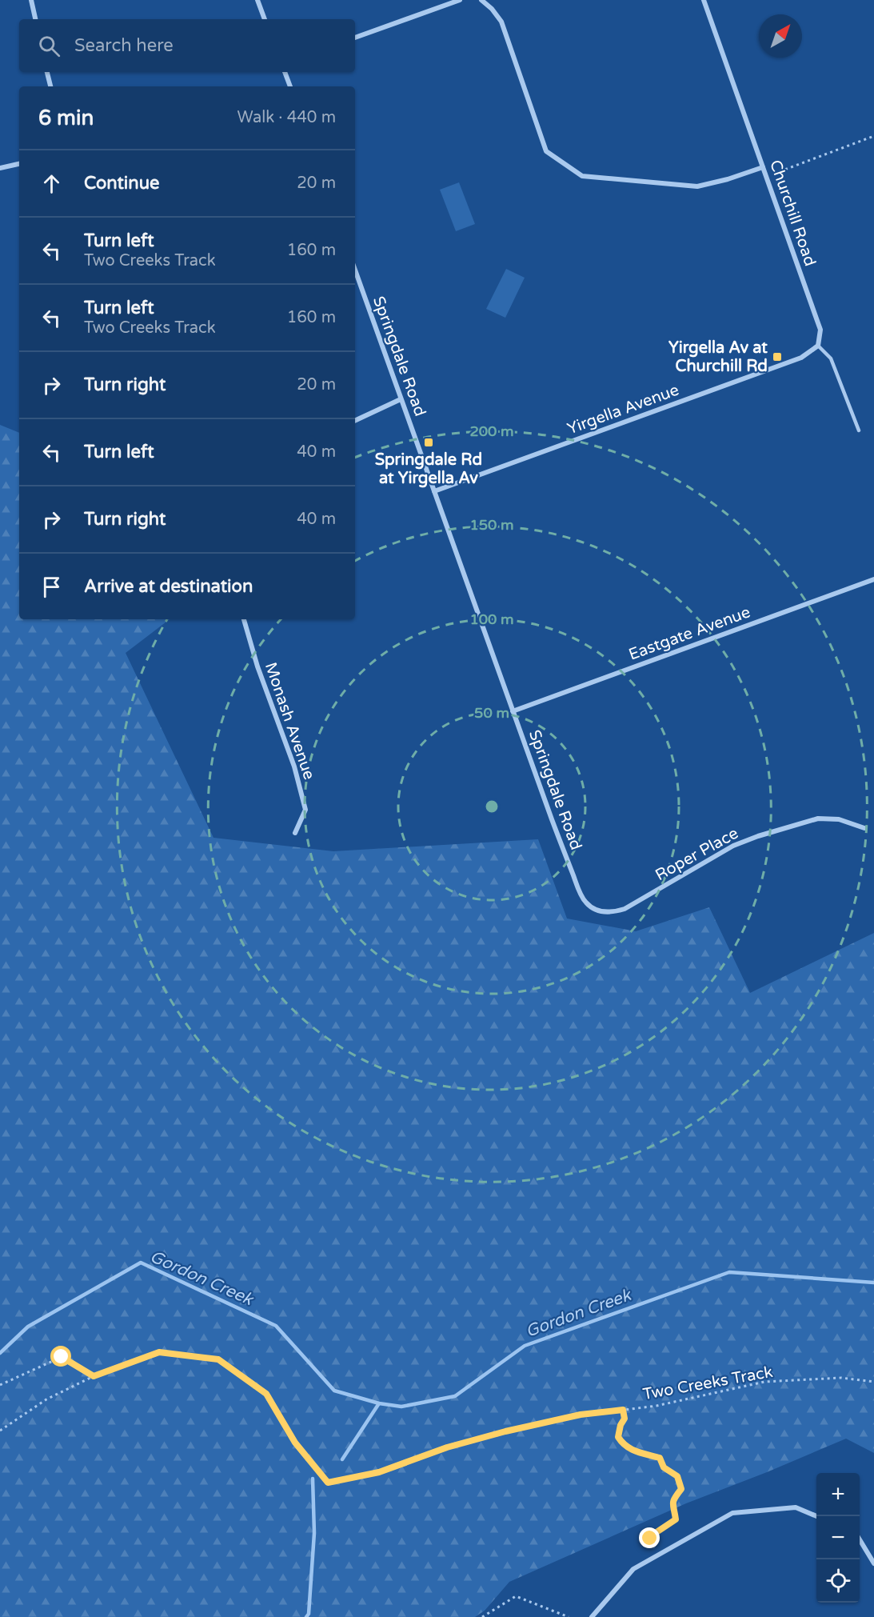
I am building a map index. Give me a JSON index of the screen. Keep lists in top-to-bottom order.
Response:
{
  "streets": {
    "street": [
      "Churchill Road",
      "Springdale Road",
      "Yirgella Avenue",
      "Eastgate Avenue",
      "Monash Avenue",
      "Roper Place"
    ],
    "path": ["Two Creeks Track"]
  },
  "crossings": [
    ["Churchill Road", "Yirgella Avenue"],
    ["Springdale Road", "Yirgella Avenue"],
    ["Springdale Road", "Eastgate Avenue"],
    ["Springdale Road", "Roper Place"]
  ],
  "water": ["Gordon Creek"],
  "places": {
    "transit": ["Yirgella Av at Churchill Rd", "Springdale Rd at Yirgella Av"]
  },
  "north": "top right",
  "page": {
    "search": "Search here",
    "heading": ["6 min", "Walk · 440 m"],
    "list": [
      ["Continue", "20 m"],
      ["Turn left", "Two Creeks Track", "160 m"],
      ["Turn left", "Two Creeks Track", "160 m"],
      ["Turn right", "20 m"],
      ["Turn left", "40 m"],
      ["Turn right", "40 m"],
      "Arrive at destination"
    ],
    "map_buttons": ["+", "−"]
  },
  "rings": [
    "200 m",
    "150 m",
    "100 m",
    "50 m"
  ]
}
